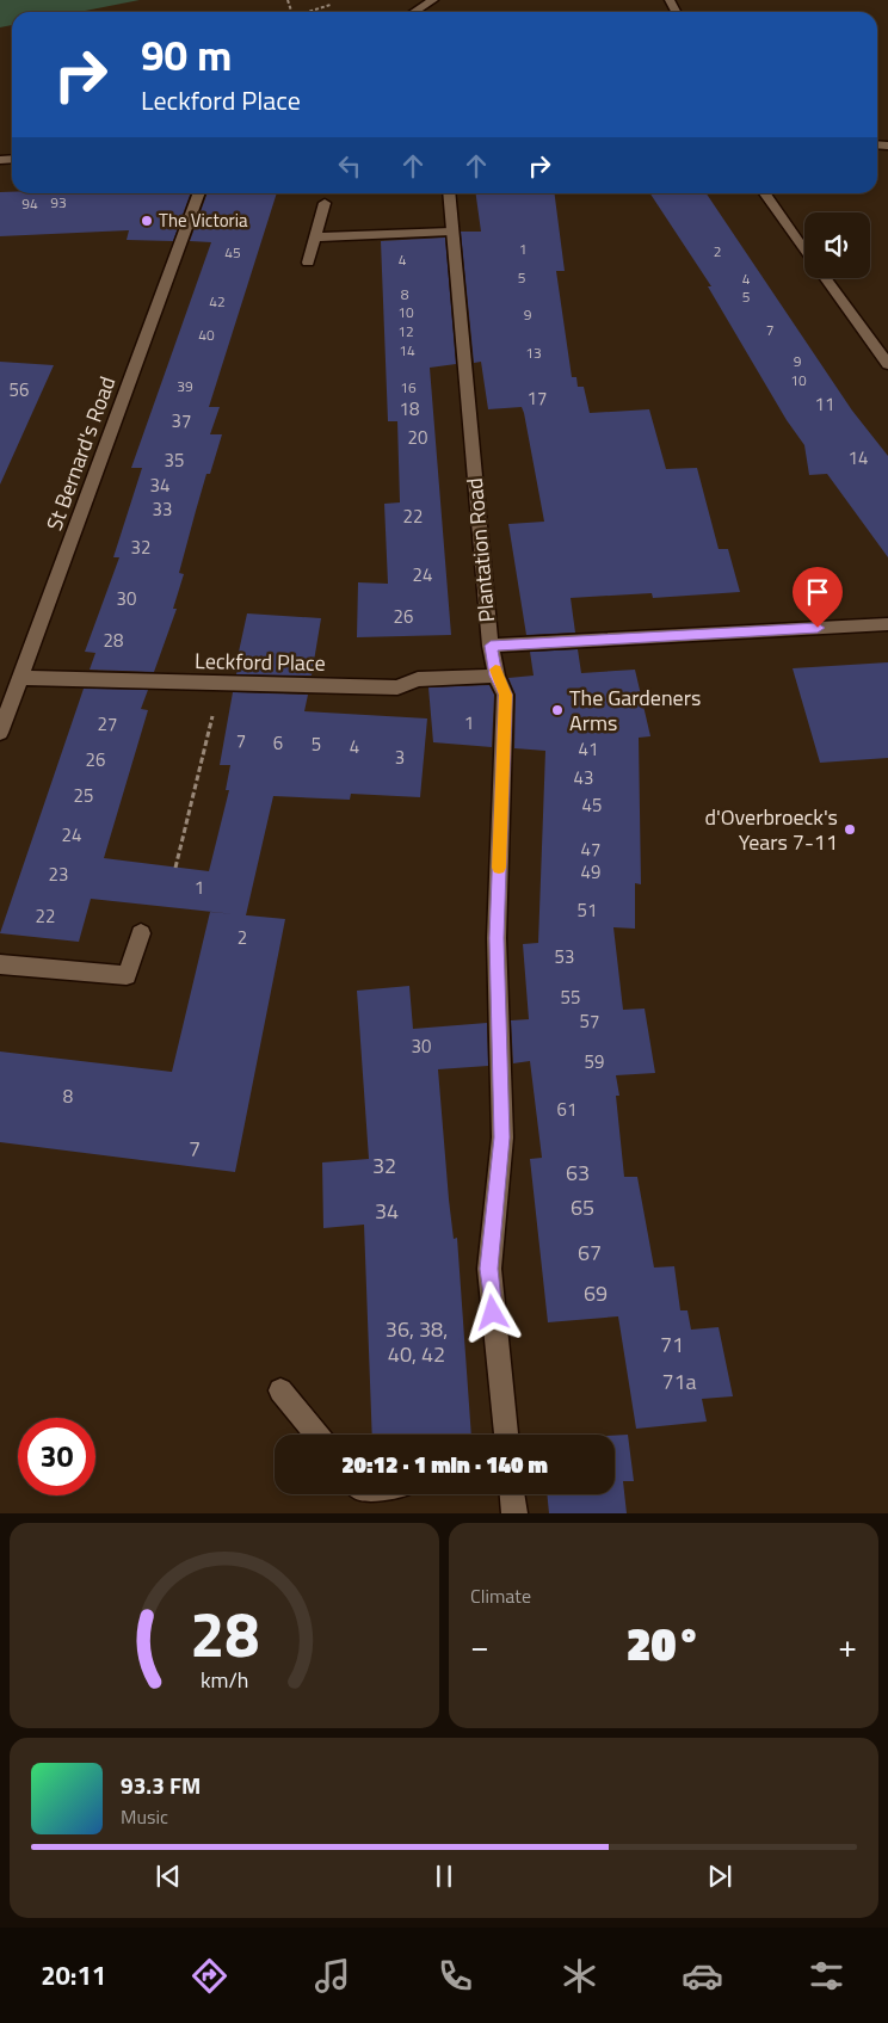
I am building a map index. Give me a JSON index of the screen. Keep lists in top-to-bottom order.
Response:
{
  "streets": {
    "street": ["St Bernard's Road", "Plantation Road", "Leckford Place"]
  },
  "crossings": [
    ["St Bernard's Road", "Leckford Place"],
    ["Plantation Road", "Leckford Place"]
  ],
  "places": ["The Victoria", "The Gardeners Arms", "d'Overbroeck's Years 7-11"],
  "house_numbers": [
    "93",
    "94",
    "1",
    "2",
    "45",
    "4",
    "5",
    "4",
    "8",
    "5",
    "42",
    "10",
    "9",
    "7",
    "12",
    "40",
    "14",
    "13",
    "9",
    "10",
    "39",
    "16",
    "56",
    "17",
    "11",
    "18",
    "37",
    "20",
    "14",
    "35",
    "34",
    "33",
    "22",
    "32",
    "24",
    "30",
    "26",
    "28",
    "1",
    "27",
    "7",
    "6",
    "5",
    "4",
    "41",
    "3",
    "26",
    "43",
    "25",
    "45",
    "24",
    "47",
    "49",
    "23",
    "1",
    "51",
    "22",
    "2",
    "53",
    "55",
    "57",
    "30",
    "59",
    "8",
    "61",
    "7",
    "32",
    "63",
    "65",
    "34",
    "67",
    "69",
    "36, 38, 40, 42",
    "71",
    "71a"
  ],
  "page": {
    "turn": ["90 m", "Leckford Place"],
    "limit": "30",
    "trip": "20:12 · 1 min · 140 m",
    "tile": "Climate",
    "heat": ["−", "20°", "+"],
    "song": ["93.3 FM", "Music"],
    "tabs": "20:11",
    "gauge": ["28", "km/h"]
  }
}
